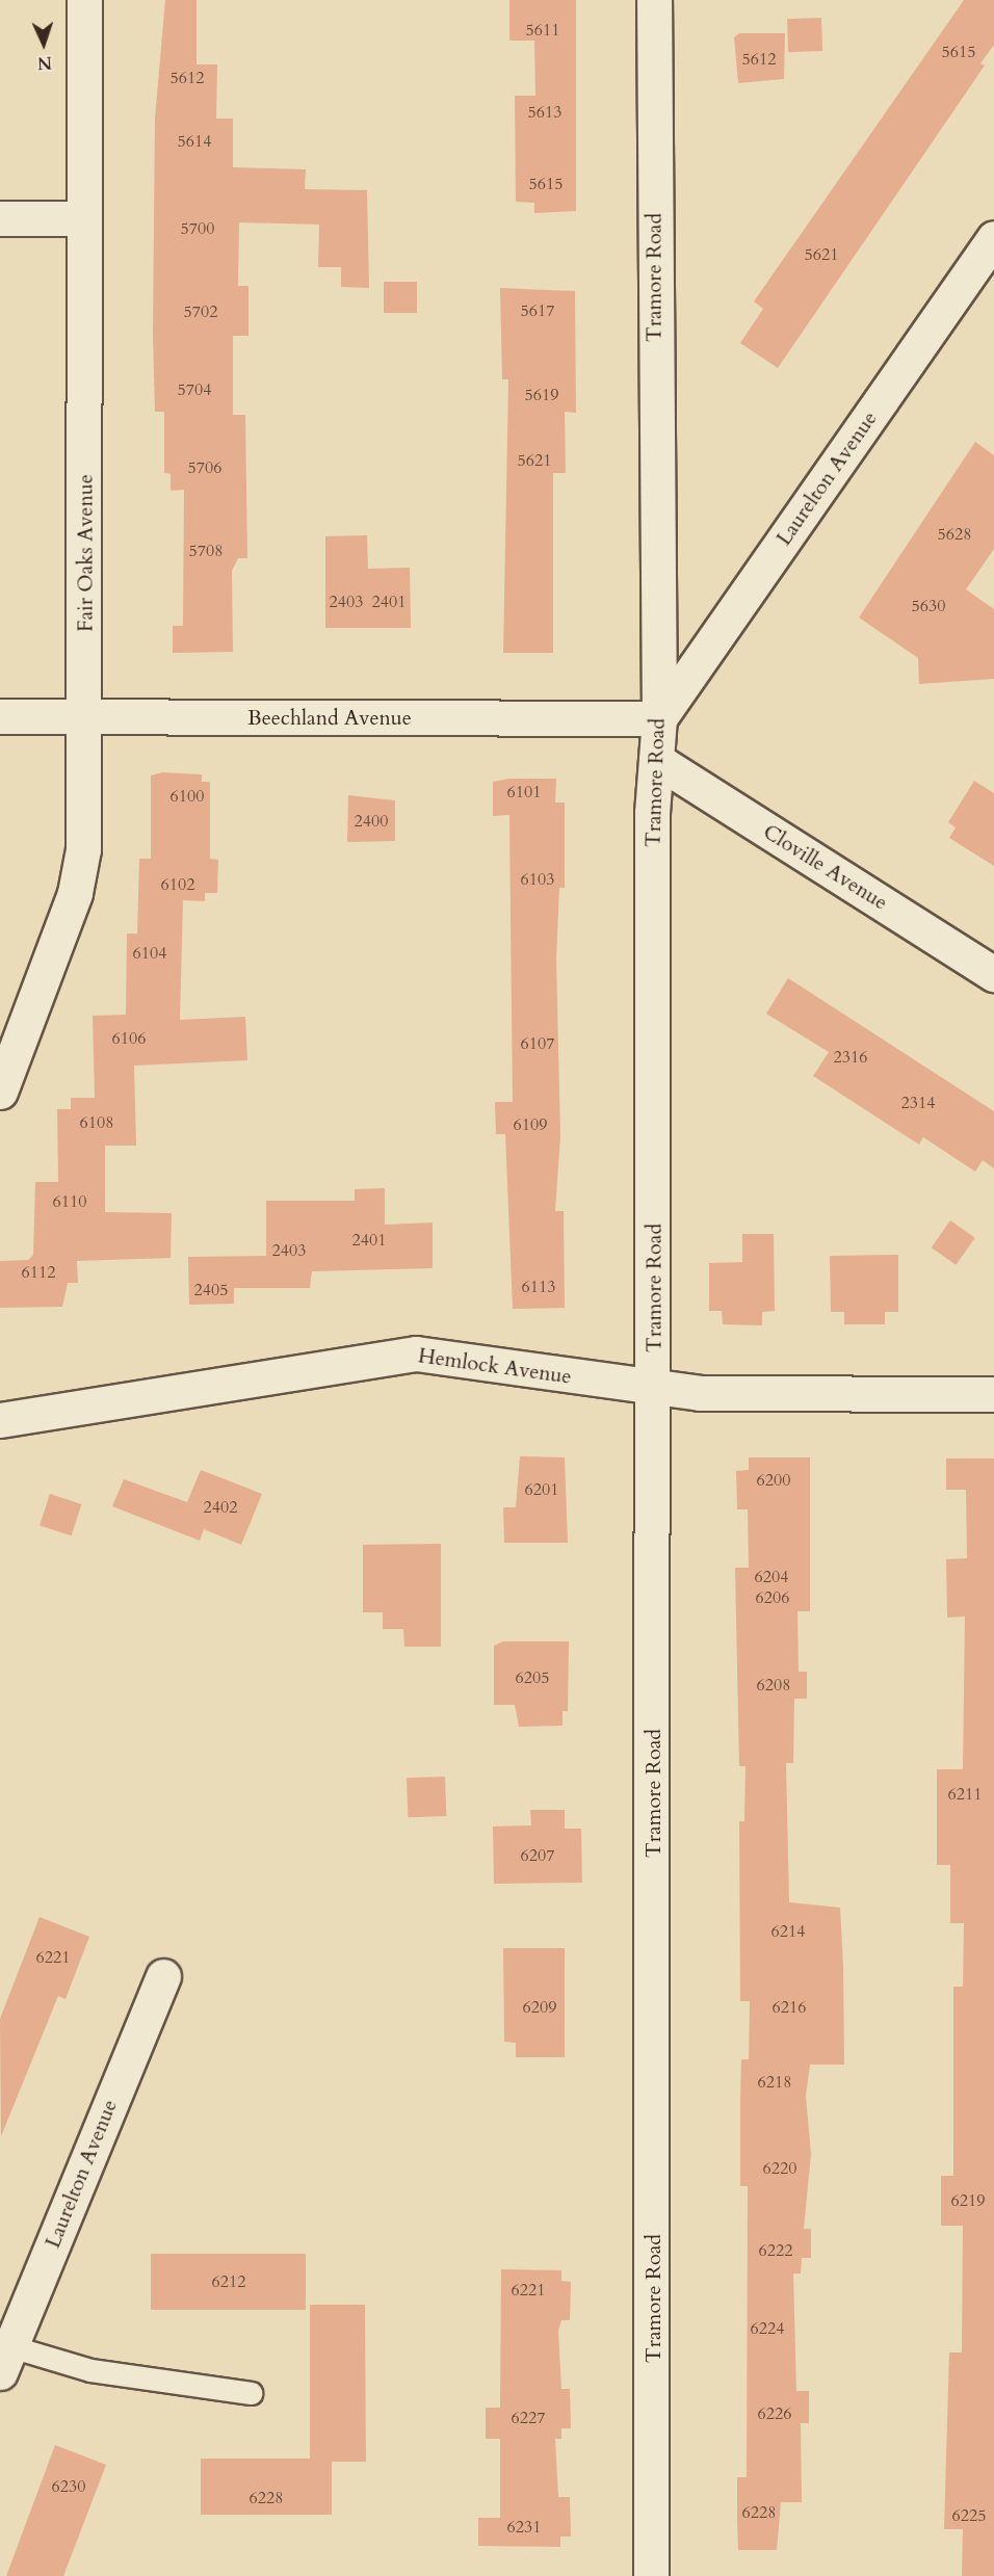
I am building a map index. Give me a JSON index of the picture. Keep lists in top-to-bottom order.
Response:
{
  "streets": {
    "street": [
      "Tramore Road",
      "Laurelton Avenue",
      "Fair Oaks Avenue",
      "Beechland Avenue",
      "Cloville Avenue",
      "Hemlock Avenue"
    ]
  },
  "crossings": [
    ["Tramore Road", "Laurelton Avenue"],
    ["Tramore Road", "Beechland Avenue"],
    ["Tramore Road", "Cloville Avenue"],
    ["Tramore Road", "Hemlock Avenue"],
    ["Laurelton Avenue", "Beechland Avenue"],
    ["Fair Oaks Avenue", "Beechland Avenue"]
  ],
  "house_numbers": [
    "5611",
    "5615",
    "5612",
    "5612",
    "5613",
    "5614",
    "5615",
    "5700",
    "5621",
    "5617",
    "5702",
    "5704",
    "5619",
    "5621",
    "5706",
    "5628",
    "5708",
    "2403",
    "2401",
    "5630",
    "6101",
    "6100",
    "2400",
    "6103",
    "6102",
    "6104",
    "6106",
    "6107",
    "2316",
    "2314",
    "6108",
    "6109",
    "6110",
    "2401",
    "2403",
    "6112",
    "6113",
    "2405",
    "6200",
    "6201",
    "2402",
    "6204",
    "6206",
    "6205",
    "6208",
    "6211",
    "6207",
    "6214",
    "6221",
    "6209",
    "6216",
    "6218",
    "6220",
    "6219",
    "6222",
    "6212",
    "6221",
    "6224",
    "6226",
    "6227",
    "6230",
    "6228",
    "6228",
    "6225",
    "6231"
  ],
  "north": "bottom"
}
